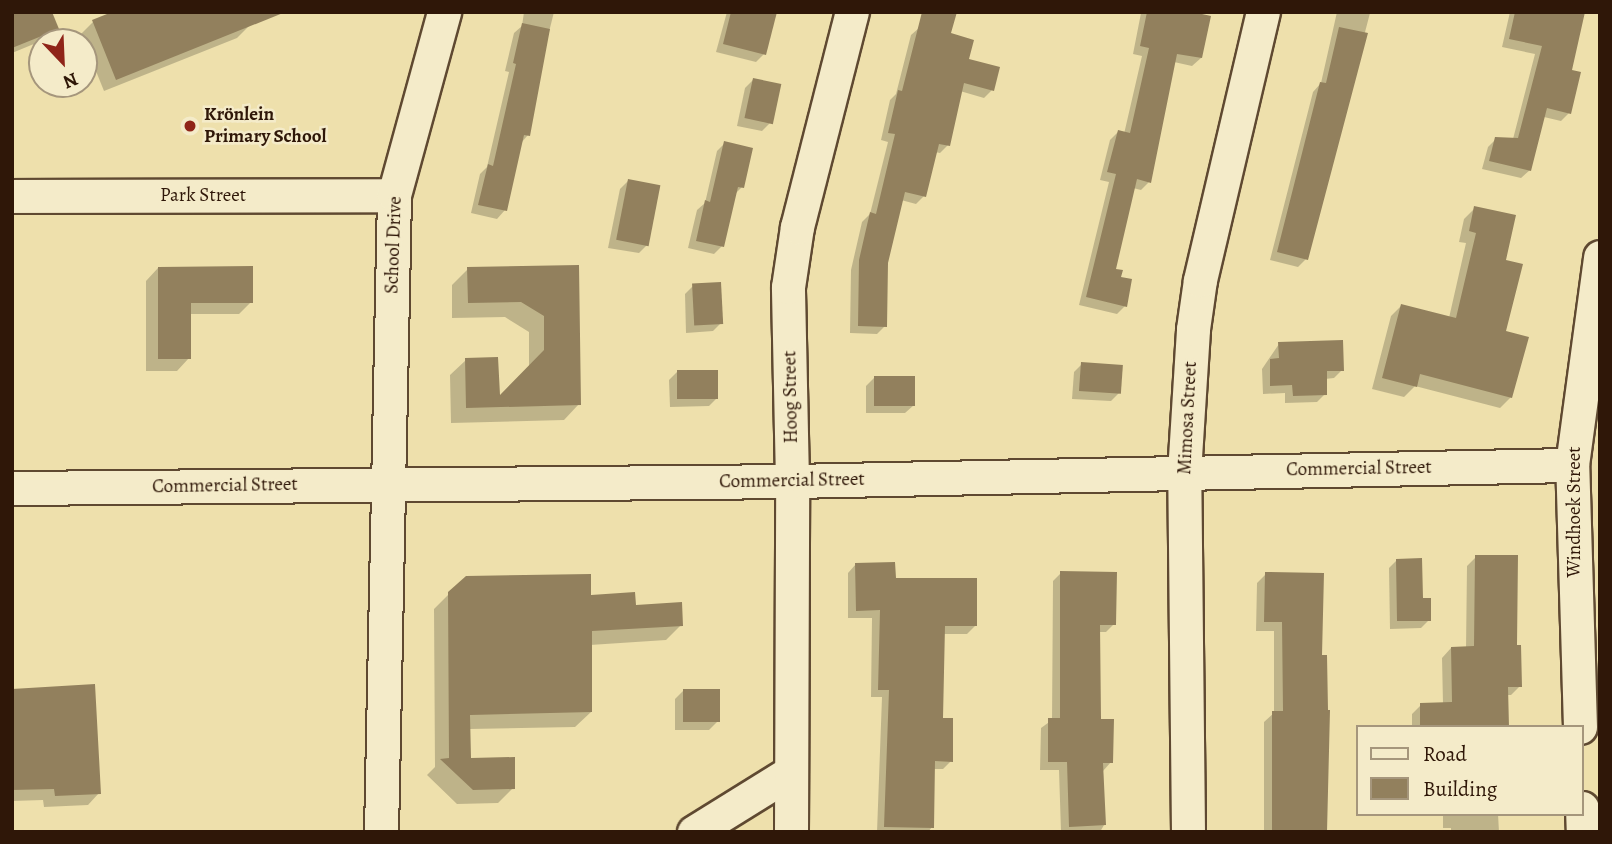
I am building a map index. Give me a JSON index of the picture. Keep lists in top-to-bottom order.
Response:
{
  "streets": {
    "street": [
      "Park Street",
      "School Drive",
      "Hoog Street",
      "Mimosa Street",
      "Commercial Street",
      "Windhoek Street"
    ]
  },
  "crossings": [
    ["Park Street", "School Drive"],
    ["School Drive", "Commercial Street"],
    ["Hoog Street", "Commercial Street"],
    ["Mimosa Street", "Commercial Street"],
    ["Commercial Street", "Windhoek Street"]
  ],
  "places": ["Krönlein Primary School"],
  "legend": ["Road", "Building"],
  "north": "bottom right"
}
